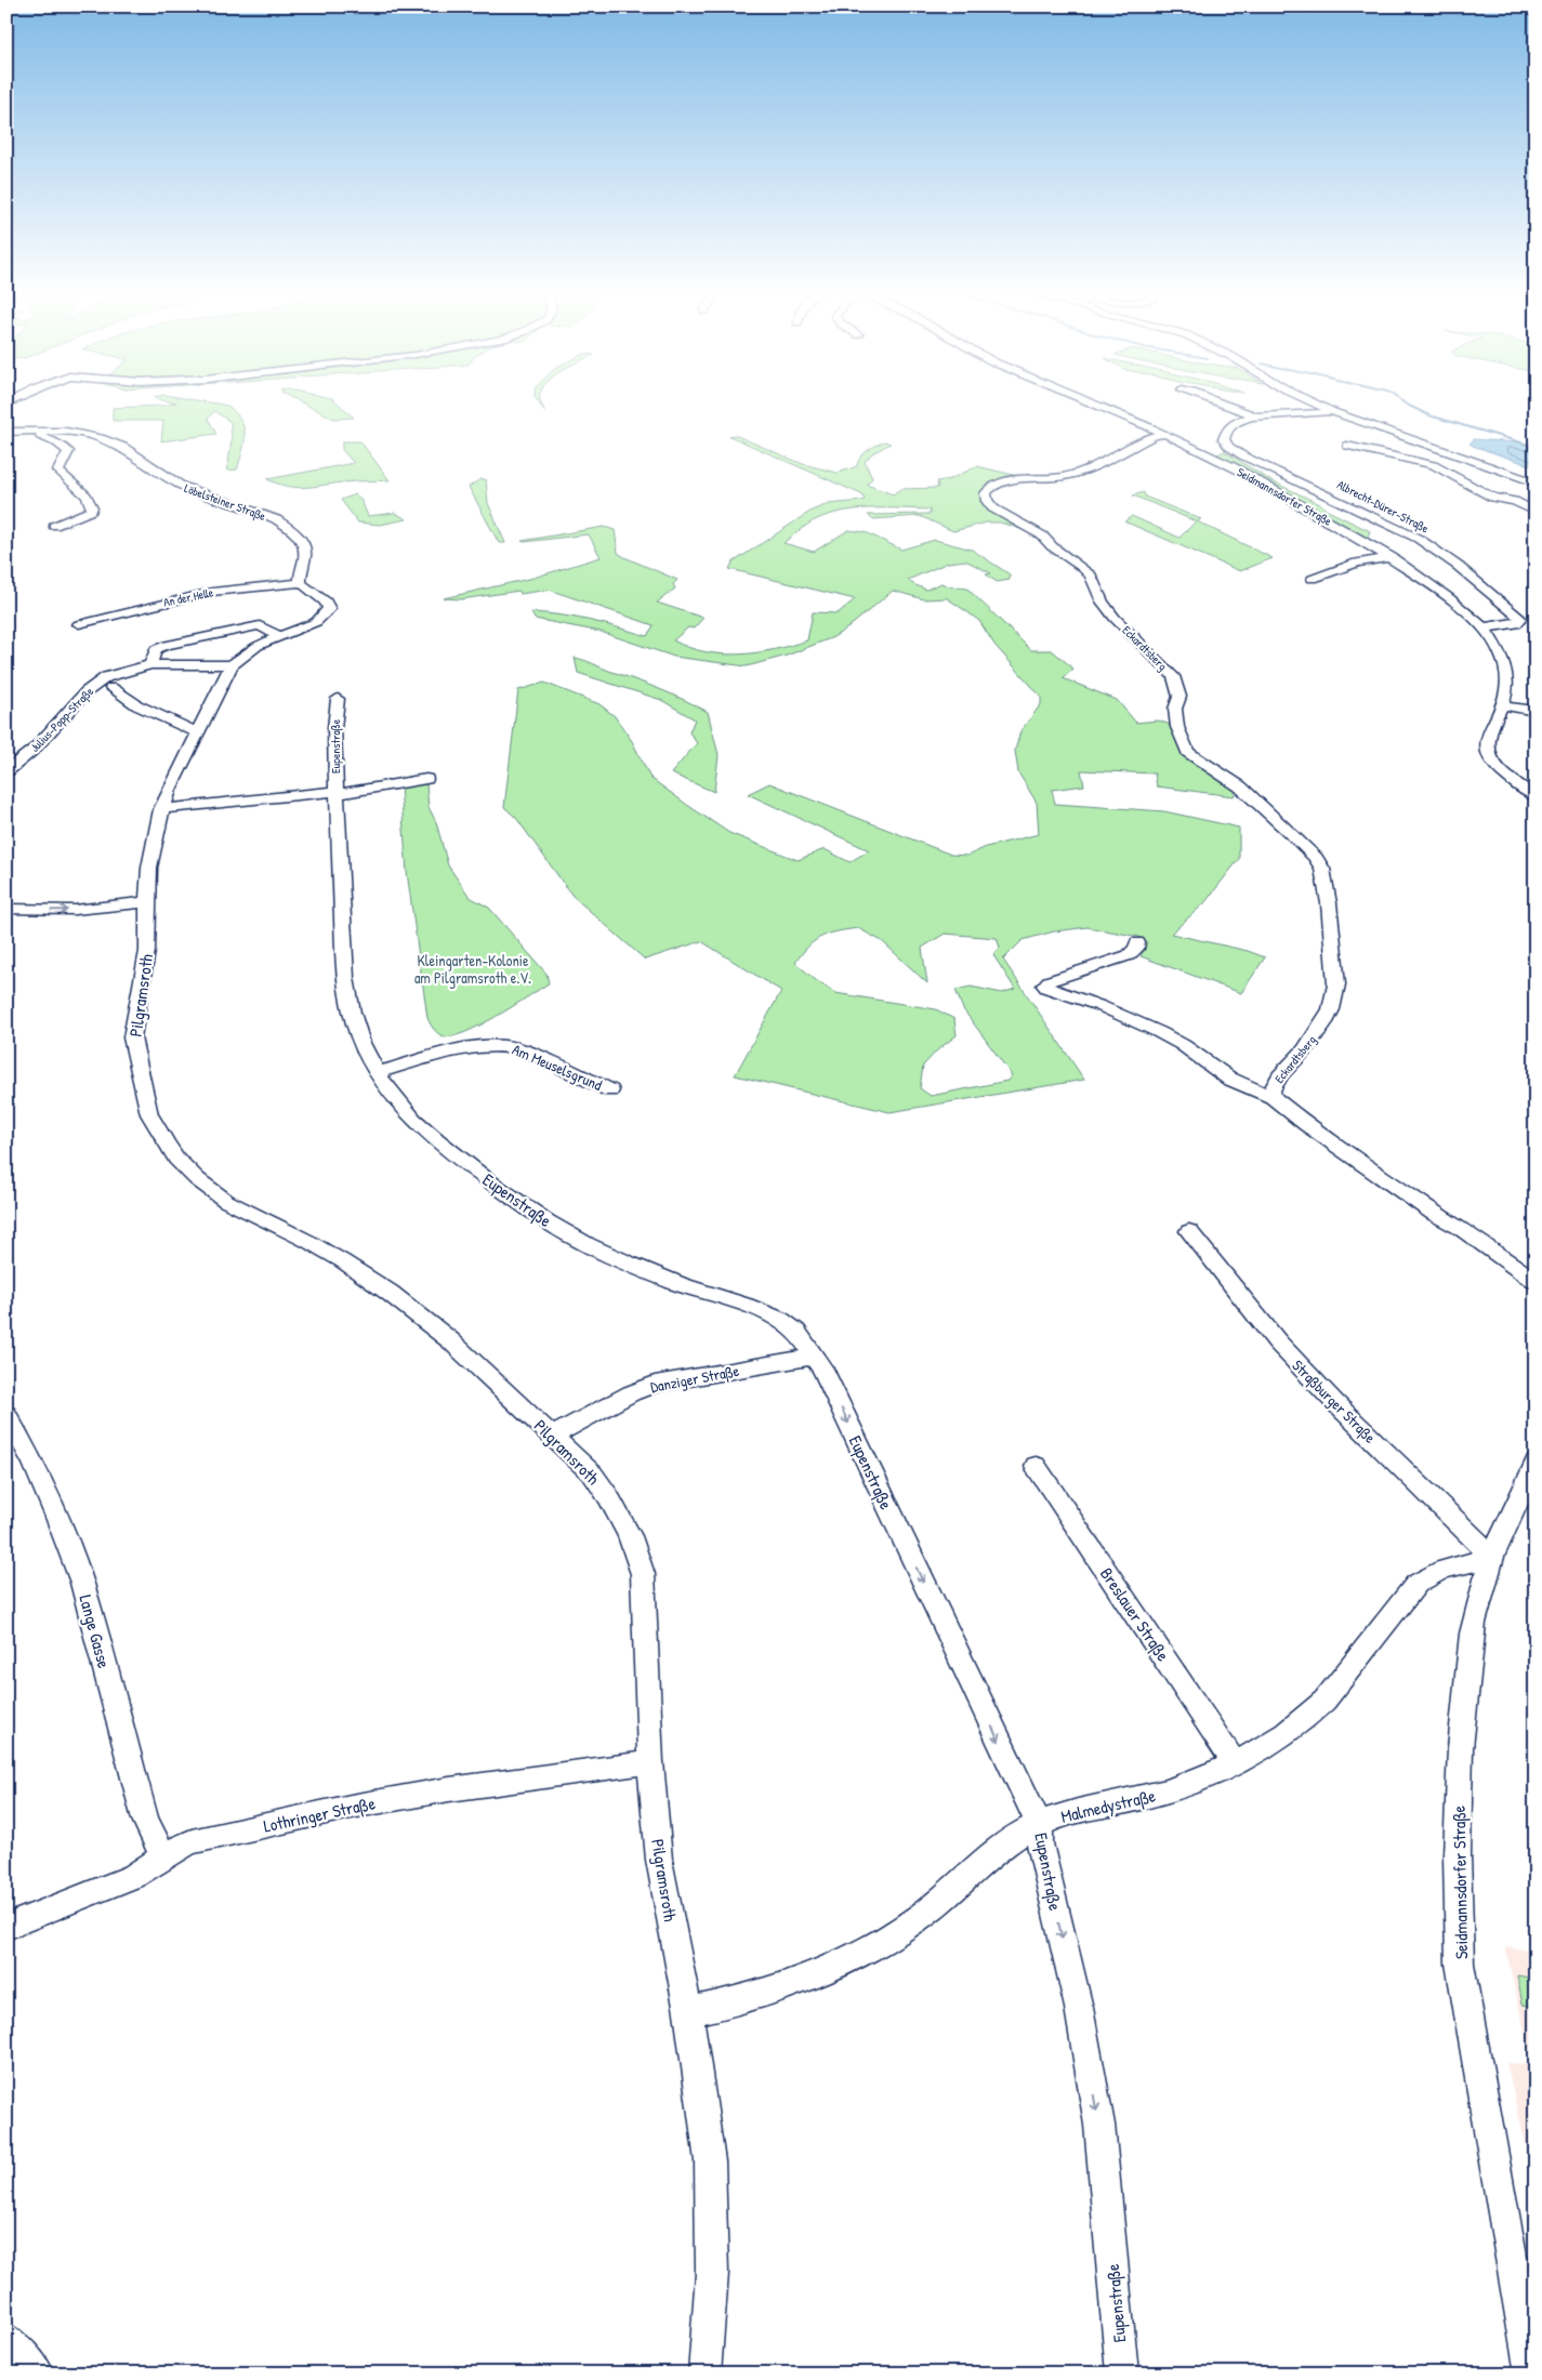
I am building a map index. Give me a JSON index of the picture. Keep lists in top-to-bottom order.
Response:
{
  "streets": {
    "street": [
      "Seidmannsdorfer Straße",
      "Löbelsteiner Straße",
      "Albrecht-Dürer-Straße",
      "An der Helle",
      "Eckardtsberg",
      "Julius-Popp-Straße",
      "Eupenstraße",
      "Pilgramsroth",
      "Am Meuselsgrund",
      "Danziger Straße",
      "Straßburger Straße",
      "Breslauer Straße",
      "Lange Gasse",
      "Malmedystraße",
      "Lothringer Straße"
    ]
  },
  "crossings": [
    ["Seidmannsdorfer Straße", "Eckardtsberg"],
    ["Seidmannsdorfer Straße", "Straßburger Straße"],
    ["Seidmannsdorfer Straße", "Malmedystraße"],
    ["Löbelsteiner Straße", "An der Helle"],
    ["Löbelsteiner Straße", "Pilgramsroth"],
    ["An der Helle", "Pilgramsroth"],
    ["Julius-Popp-Straße", "Pilgramsroth"],
    ["Eupenstraße", "Am Meuselsgrund"],
    ["Eupenstraße", "Danziger Straße"],
    ["Eupenstraße", "Malmedystraße"],
    ["Pilgramsroth", "Danziger Straße"],
    ["Pilgramsroth", "Malmedystraße"],
    ["Pilgramsroth", "Lothringer Straße"],
    ["Straßburger Straße", "Malmedystraße"],
    ["Breslauer Straße", "Malmedystraße"],
    ["Lange Gasse", "Lothringer Straße"]
  ],
  "one_way": ["Eupenstraße"],
  "parks": ["Kleingarten-Kolonie am Pilgramsroth e.V."]
}
